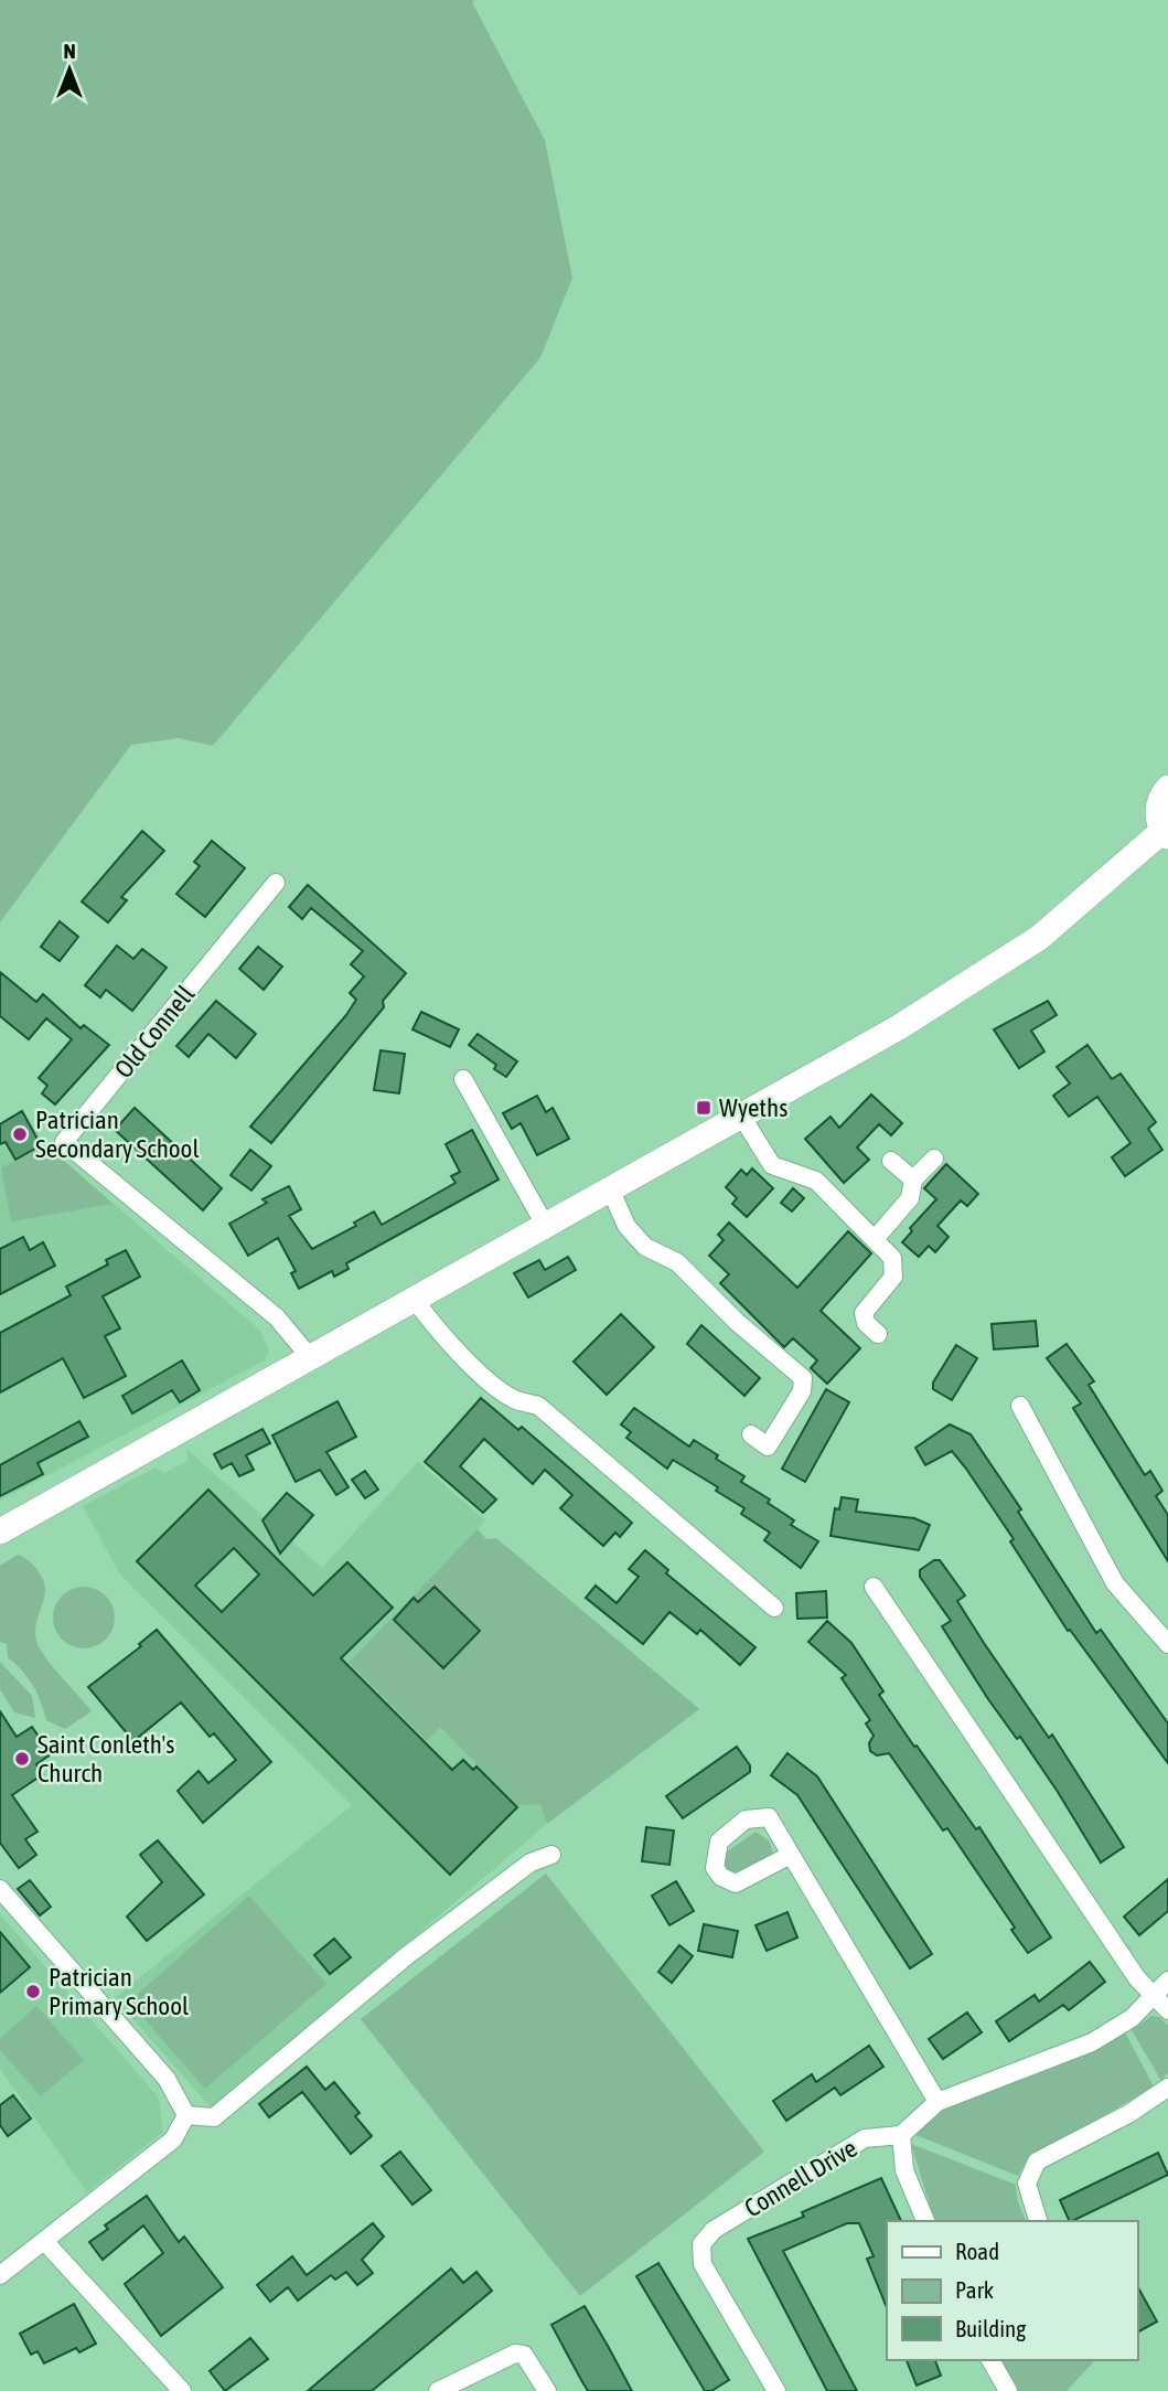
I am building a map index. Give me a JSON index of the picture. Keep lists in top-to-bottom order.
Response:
{
  "streets": {
    "street": ["Old Connell", "Connell Drive"]
  },
  "places": {
    "transit": ["Wyeths"],
    "other": ["Patrician Secondary School", "Saint Conleth's Church", "Patrician Primary School"]
  },
  "legend": ["Road", "Park", "Building"],
  "north": "top"
}
